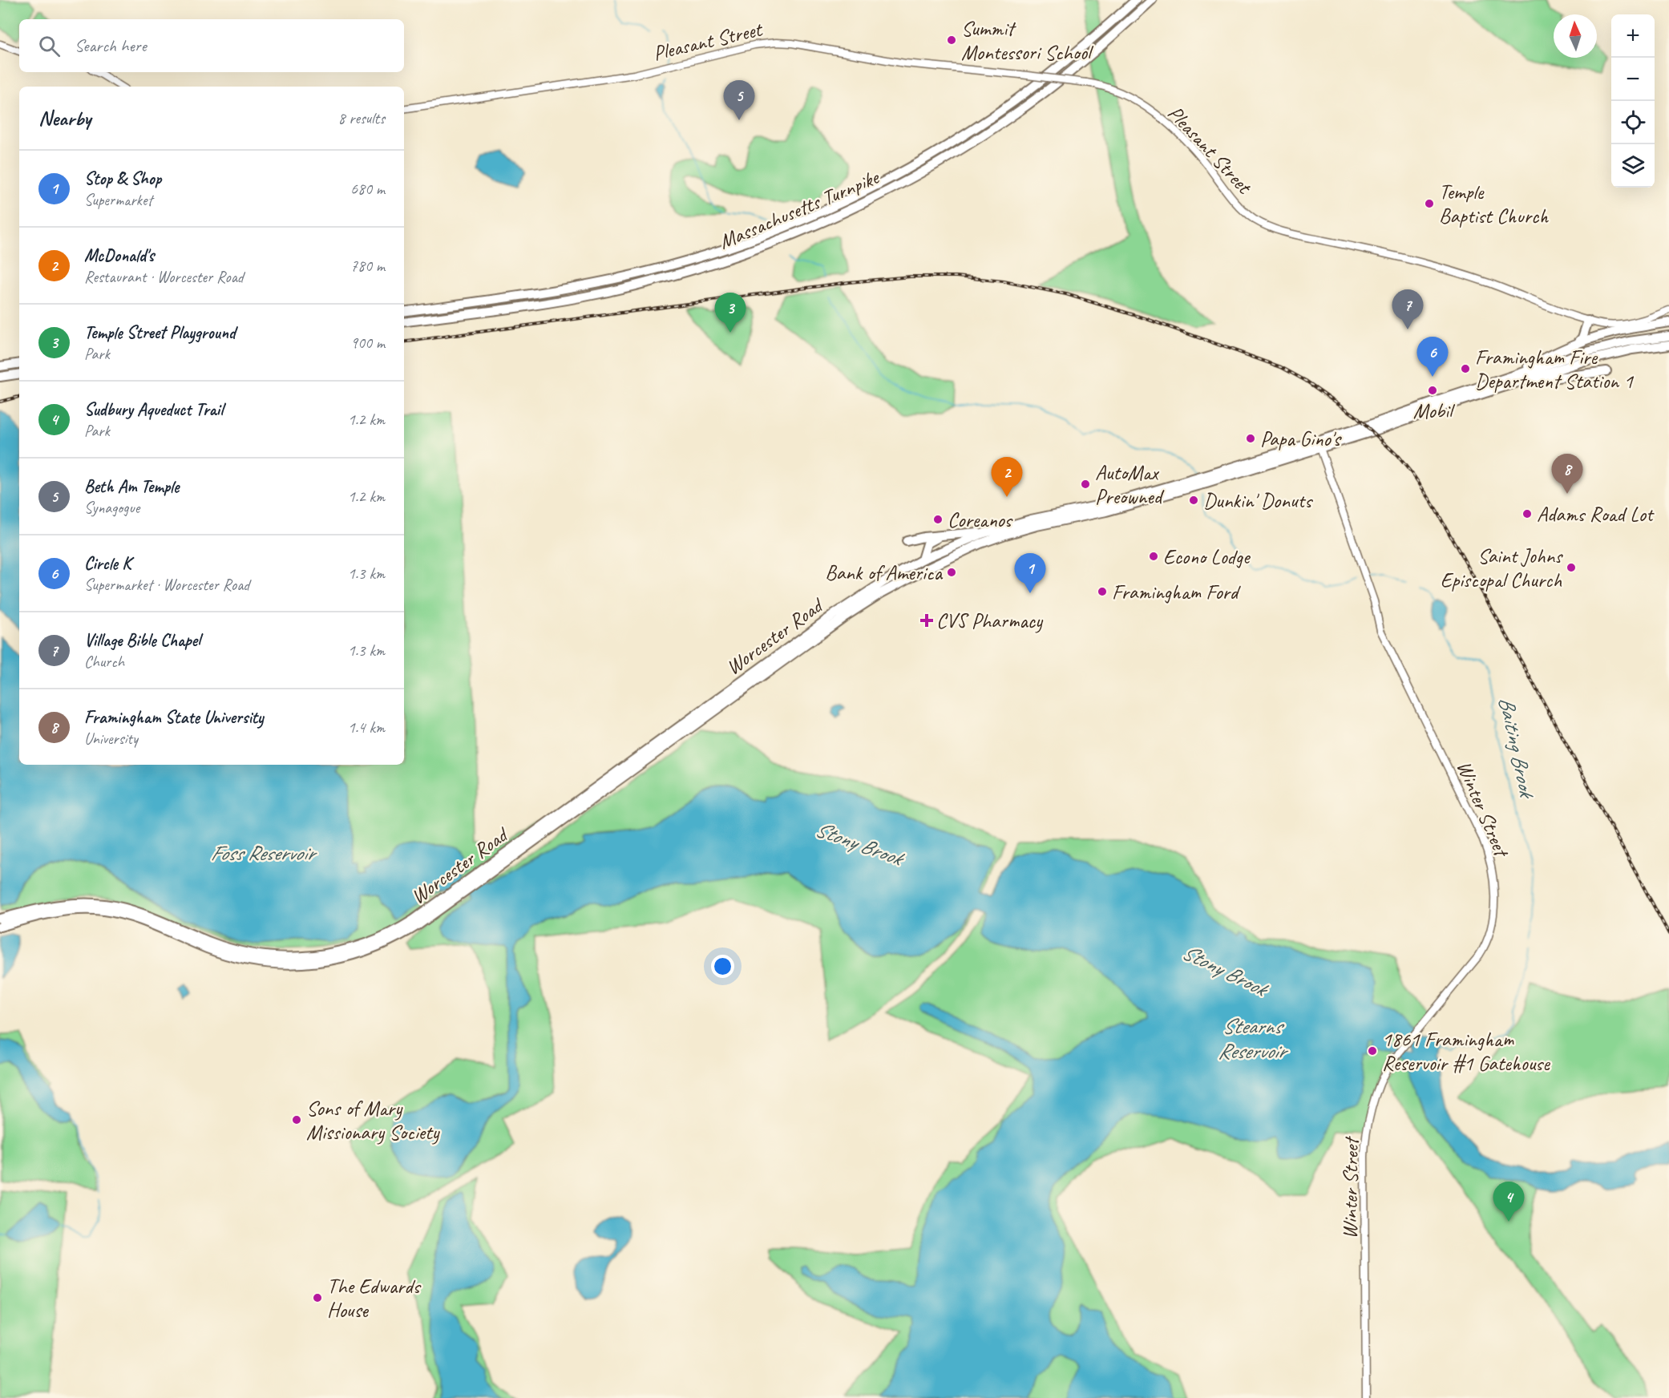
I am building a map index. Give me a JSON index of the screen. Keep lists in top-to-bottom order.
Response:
{
  "streets": {
    "highway": ["Massachusetts Turnpike", "Worcester Road"],
    "main road": ["Pleasant Street", "Winter Street"]
  },
  "crossings": [
    ["Worcester Road", "Winter Street"]
  ],
  "water": [
    "Baiting Brook",
    "Stony Brook",
    "Foss Reservoir",
    "Stearns Reservoir"
  ],
  "places": {
    "other": [
      "Summit Montessori School",
      "Temple Baptist Church",
      "Framingham Fire Department Station 1",
      "Mobil",
      "Papa Gino's",
      "AutoMax Preowned",
      "Dunkin' Donuts",
      "Adams Road Lot",
      "Coreanos",
      "Econo Lodge",
      "Saint Johns Episcopal Church",
      "Bank of America",
      "Framingham Ford",
      "1861 Framingham Reservoir #1 Gatehouse",
      "Sons of Mary Missionary Society",
      "The Edwards House"
    ],
    "health": ["CVS Pharmacy"]
  },
  "north": "top",
  "page": {
    "map_buttons": ["+", "−"],
    "search": "Search here",
    "pins": [
      "5",
      "7",
      "3",
      "6",
      "8",
      "2",
      "1",
      "4"
    ],
    "heading": ["Nearby", "8 results"],
    "list": [
      {
        "mark": "1",
        "name": "Stop & Shop",
        "note": "Supermarket",
        "value": "680 m"
      },
      {
        "mark": "2",
        "name": "McDonald's",
        "note": "Restaurant · Worcester Road",
        "value": "780 m"
      },
      {
        "mark": "3",
        "name": "Temple Street Playground",
        "note": "Park",
        "value": "900 m"
      },
      {
        "mark": "4",
        "name": "Sudbury Aqueduct Trail",
        "note": "Park",
        "value": "1.2 km"
      },
      {
        "mark": "5",
        "name": "Beth Am Temple",
        "note": "Synagogue",
        "value": "1.2 km"
      },
      {
        "mark": "6",
        "name": "Circle K",
        "note": "Supermarket · Worcester Road",
        "value": "1.3 km"
      },
      {
        "mark": "7",
        "name": "Village Bible Chapel",
        "note": "Church",
        "value": "1.3 km"
      },
      {
        "mark": "8",
        "name": "Framingham State University",
        "note": "University",
        "value": "1.4 km"
      }
    ]
  }
}
